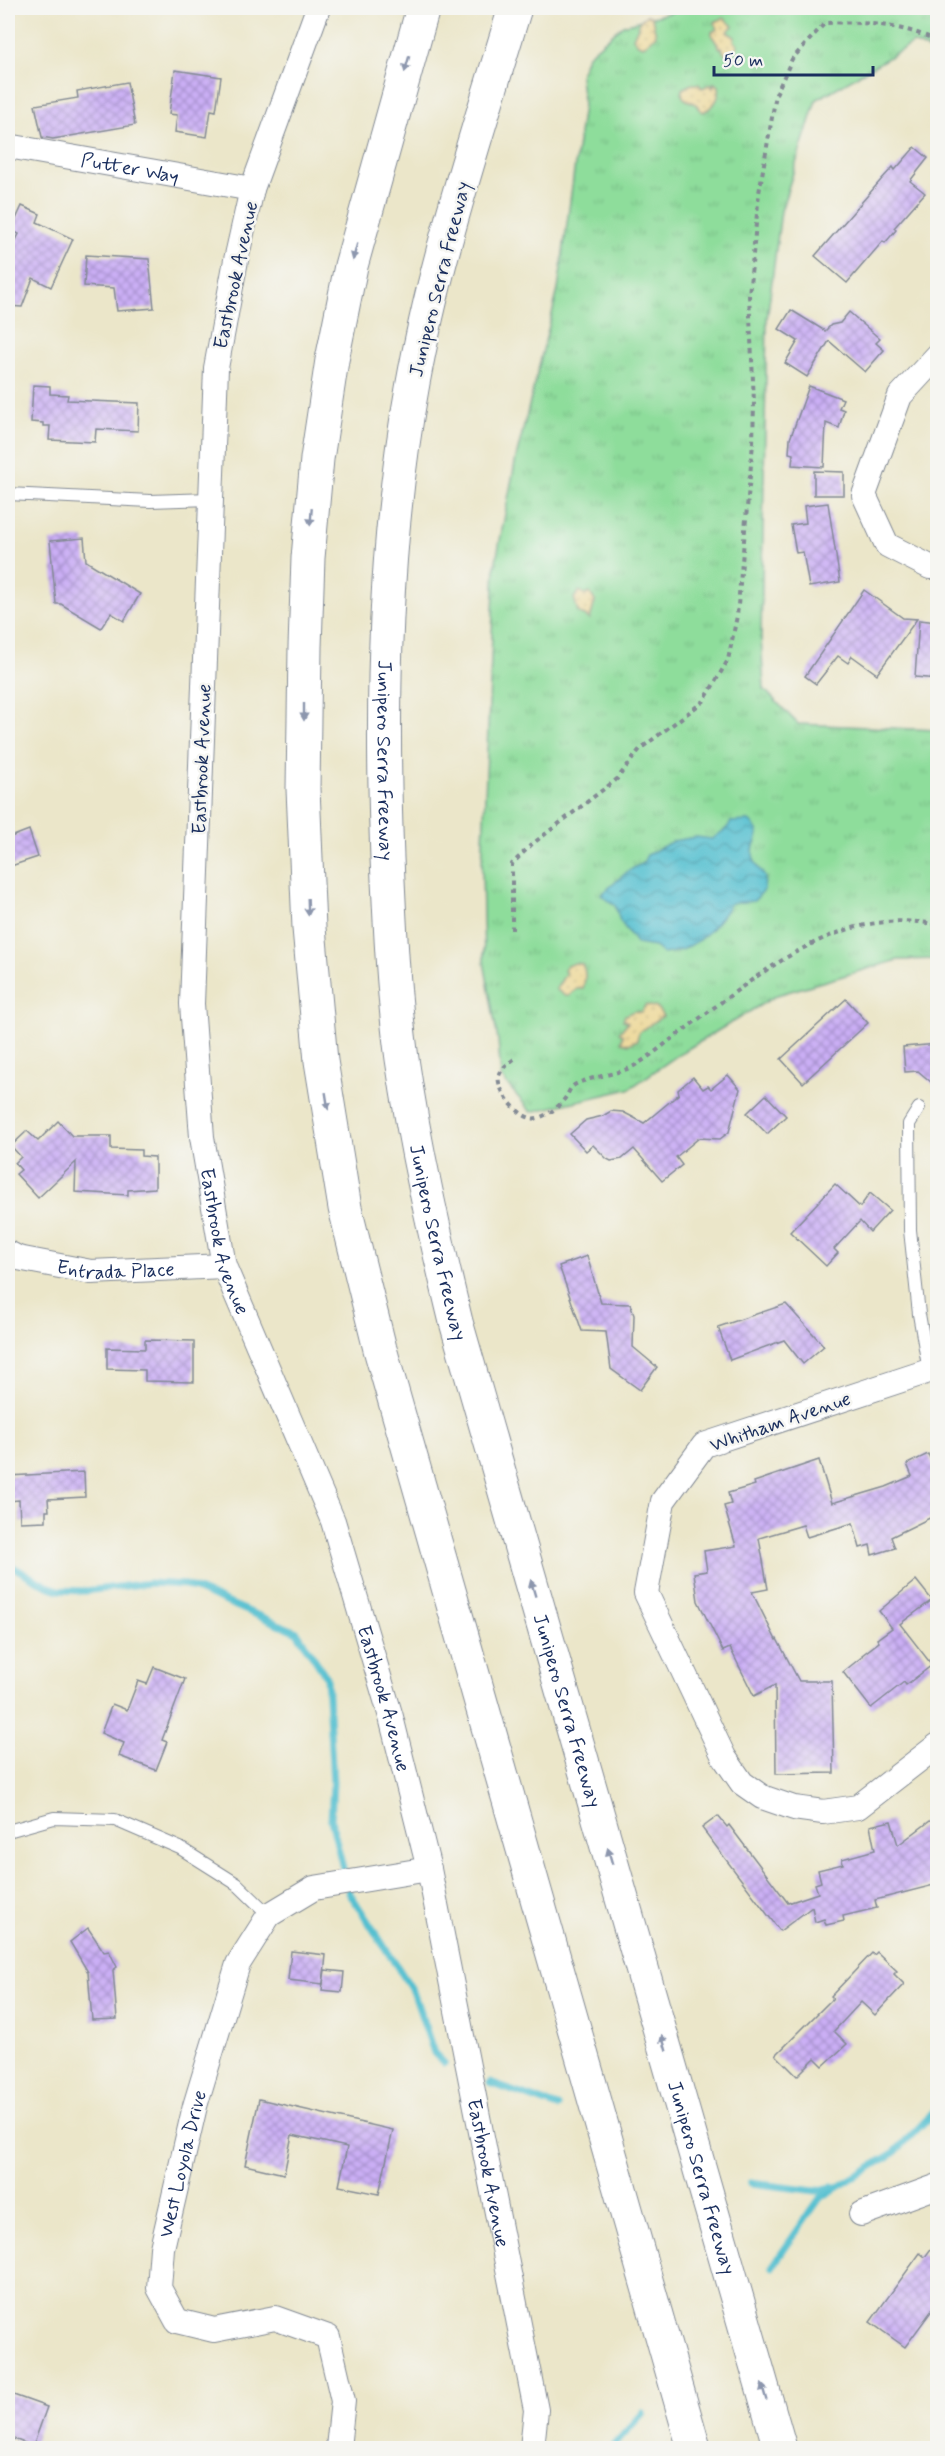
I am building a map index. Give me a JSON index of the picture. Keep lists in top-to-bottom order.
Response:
{
  "streets": {
    "highway": ["Junipero Serra Freeway"],
    "street": [
      "Putter Way",
      "Eastbrook Avenue",
      "Entrada Place",
      "Whitham Avenue",
      "West Loyola Drive"
    ]
  },
  "crossings": [
    ["Putter Way", "Eastbrook Avenue"],
    ["Eastbrook Avenue", "Entrada Place"],
    ["Eastbrook Avenue", "West Loyola Drive"]
  ],
  "scale_bar": "50 m"
}
